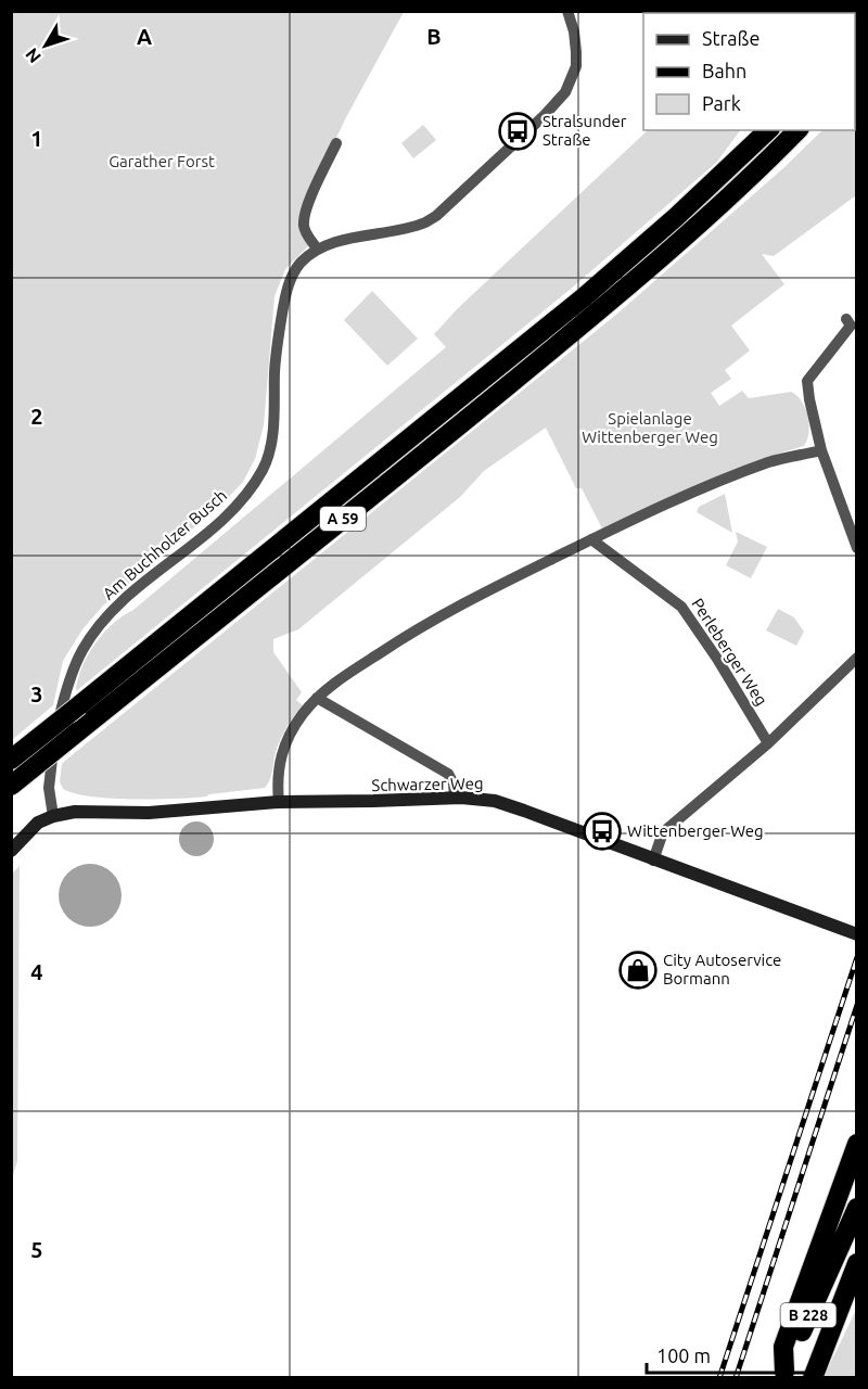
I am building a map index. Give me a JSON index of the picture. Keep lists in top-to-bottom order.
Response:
{
  "streets": {
    "highway": ["A 59", "B 228"],
    "main road": ["Schwarzer Weg"],
    "street": ["Am Buchholzer Busch", "Perleberger Weg"]
  },
  "crossings": [
    ["Am Buchholzer Busch", "Schwarzer Weg"]
  ],
  "parks": ["Garather Forst", "Spielanlage Wittenberger Weg"],
  "places": {
    "bus stop": ["Stralsunder Straße", "Wittenberger Weg"],
    "shop": ["City Autoservice Bormann"]
  },
  "legend": ["Straße", "Bahn", "Park"],
  "scale_bar": "100 m",
  "north": "bottom left",
  "grid": {
    "columns": ["A", "B"],
    "rows": [
      "1",
      "2",
      "3",
      "4",
      "5"
    ]
  }
}
